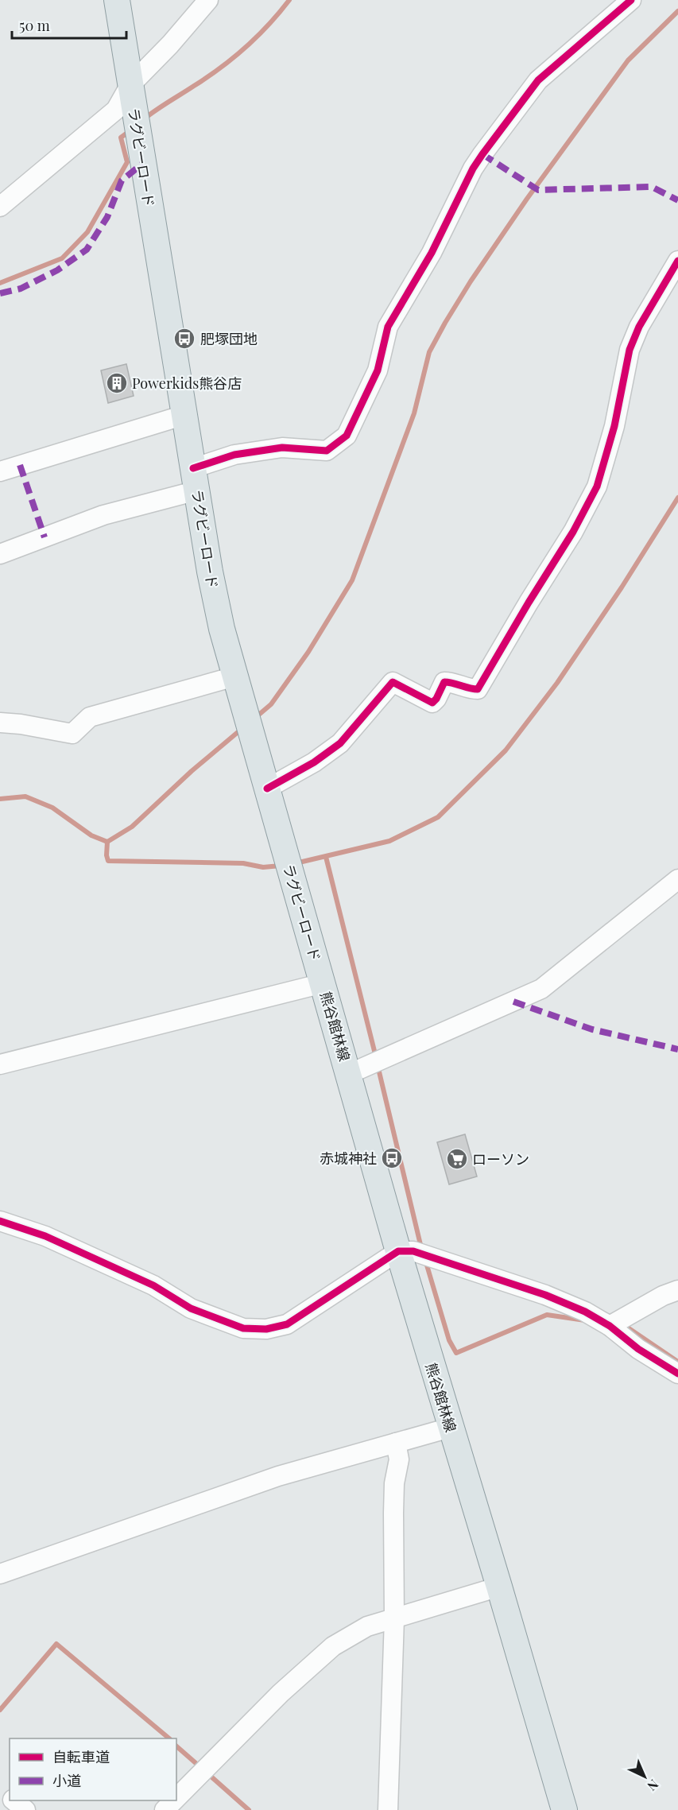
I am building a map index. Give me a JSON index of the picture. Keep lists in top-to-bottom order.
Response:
{
  "streets": {
    "main road": ["ラグビーロード", "熊谷館林線"]
  },
  "crossings": [
    ["ラグビーロード", "熊谷館林線"]
  ],
  "places": {
    "bus stop": ["肥塚団地", "赤城神社"],
    "building": ["Powerkids熊谷店"],
    "supermarket": ["ローソン"]
  },
  "legend": ["自転車道", "小道"],
  "scale_bar": "50 m",
  "north": "bottom right"
}
